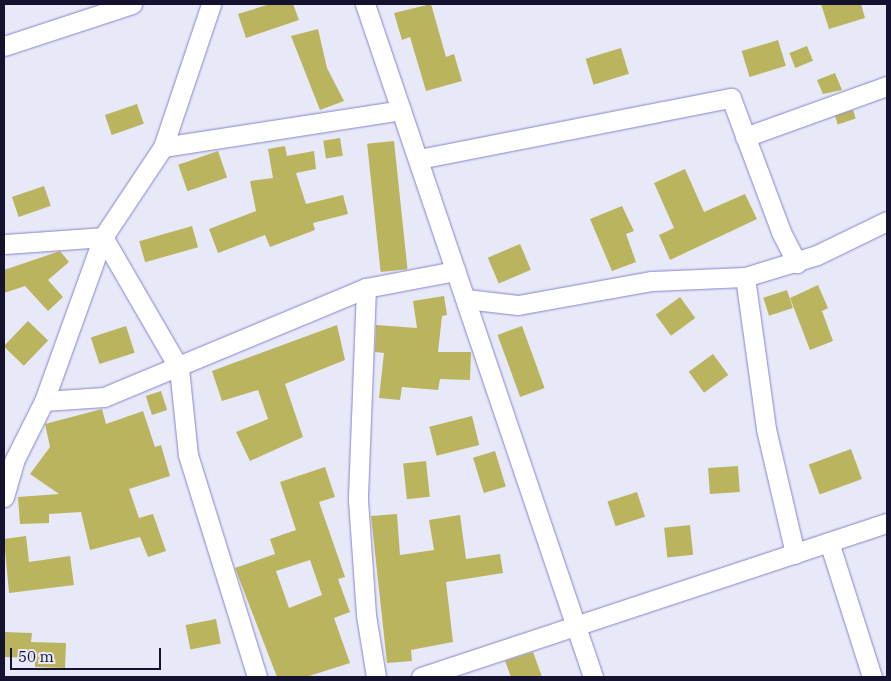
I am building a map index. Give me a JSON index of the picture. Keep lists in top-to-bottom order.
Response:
{
  "scale_bar": "50 m"
}
